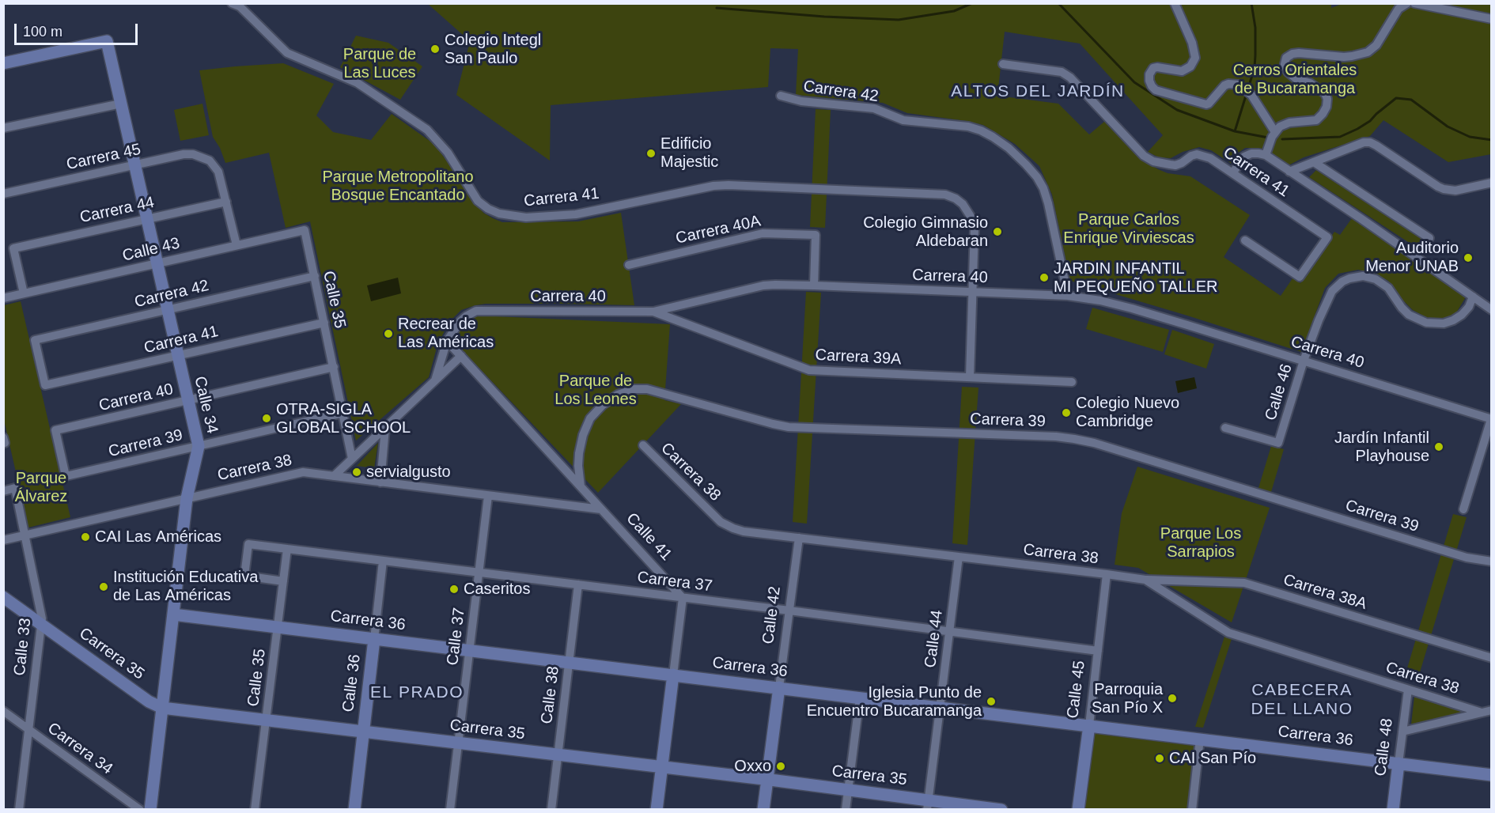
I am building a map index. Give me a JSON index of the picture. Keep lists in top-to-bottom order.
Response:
{
  "streets": {
    "street": [
      "Carrera 42",
      "Carrera 45",
      "Carrera 41",
      "Carrera 44",
      "Carrera 40A",
      "Calle 43",
      "Carrera 40",
      "Calle 35",
      "Carrera 39A",
      "Calle 46",
      "Calle 34",
      "Carrera 39",
      "Carrera 38",
      "Calle 41",
      "Carrera 37",
      "Carrera 38A",
      "Calle 42",
      "Carrera 36",
      "Calle 37",
      "Calle 44",
      "Calle 33",
      "Carrera 35",
      "Calle 36",
      "Calle 45",
      "Calle 38",
      "Calle 48",
      "Carrera 34"
    ]
  },
  "crossings": [
    ["Carrera 42", "Carrera 41"],
    ["Carrera 42", "Carrera 40"],
    ["Carrera 42", "Calle 35"],
    ["Carrera 42", "Calle 34"],
    ["Carrera 45", "Carrera 44"],
    ["Carrera 45", "Calle 34"],
    ["Carrera 41", "Carrera 40"],
    ["Carrera 41", "Calle 35"],
    ["Carrera 41", "Calle 34"],
    ["Carrera 44", "Calle 43"],
    ["Carrera 44", "Calle 34"],
    ["Carrera 40A", "Carrera 40"],
    ["Calle 43", "Calle 35"],
    ["Calle 43", "Calle 34"],
    ["Carrera 40", "Calle 35"],
    ["Carrera 40", "Carrera 39A"],
    ["Carrera 40", "Calle 46"],
    ["Carrera 40", "Calle 34"],
    ["Carrera 40", "Carrera 39"],
    ["Carrera 40", "Carrera 38"],
    ["Carrera 40", "Calle 41"],
    ["Calle 35", "Carrera 39"],
    ["Calle 35", "Carrera 37"],
    ["Calle 35", "Carrera 36"],
    ["Calle 35", "Carrera 35"],
    ["Calle 34", "Carrera 39"],
    ["Calle 34", "Carrera 38"],
    ["Calle 34", "Carrera 36"],
    ["Calle 34", "Carrera 35"],
    ["Carrera 39", "Calle 41"],
    ["Carrera 38", "Calle 41"],
    ["Carrera 38", "Carrera 38A"],
    ["Carrera 38", "Calle 42"],
    ["Carrera 38", "Calle 37"],
    ["Carrera 38", "Calle 44"],
    ["Carrera 38", "Calle 33"],
    ["Carrera 38", "Calle 45"],
    ["Carrera 38", "Calle 48"],
    ["Calle 41", "Carrera 37"],
    ["Carrera 37", "Calle 42"],
    ["Carrera 37", "Calle 37"],
    ["Carrera 37", "Calle 44"],
    ["Carrera 37", "Calle 36"],
    ["Carrera 37", "Calle 45"],
    ["Carrera 37", "Calle 38"],
    ["Calle 42", "Carrera 36"],
    ["Calle 42", "Carrera 35"],
    ["Carrera 36", "Calle 37"],
    ["Carrera 36", "Calle 44"],
    ["Carrera 36", "Calle 36"],
    ["Carrera 36", "Calle 45"],
    ["Carrera 36", "Calle 38"],
    ["Carrera 36", "Calle 48"],
    ["Calle 37", "Carrera 35"],
    ["Calle 44", "Carrera 35"],
    ["Calle 33", "Carrera 35"],
    ["Calle 33", "Carrera 34"],
    ["Carrera 35", "Calle 36"],
    ["Carrera 35", "Calle 38"]
  ],
  "districts": ["ALTOS DEL JARDÍN", "CABECERA DEL LLANO", "EL PRADO"],
  "parks": [
    "Parque de Las Luces",
    "Cerros Orientales de Bucaramanga",
    "Parque Metropolitano Bosque Encantado",
    "Parque Carlos Enrique Virviescas",
    "Parque de Los Leones",
    "Parque Álvarez",
    "Parque Los Sarrapios"
  ],
  "places": [
    "Colegio Integl San Paulo",
    "Edificio Majestic",
    "Colegio Gimnasio Aldebaran",
    "Auditorio Menor UNAB",
    "JARDIN INFANTIL MI PEQUEÑO TALLER",
    "Recrear de Las Américas",
    "Colegio Nuevo Cambridge",
    "OTRA-SIGLA GLOBAL SCHOOL",
    "Jardín Infantil Playhouse",
    "servialgusto",
    "CAI Las Américas",
    "Institución Educativa de Las Américas",
    "Caseritos",
    "Parroquia San Pío X",
    "Iglesia Punto de Encuentro Bucaramanga",
    "CAI San Pío",
    "Oxxo"
  ],
  "scale_bar": "100 m"
}
